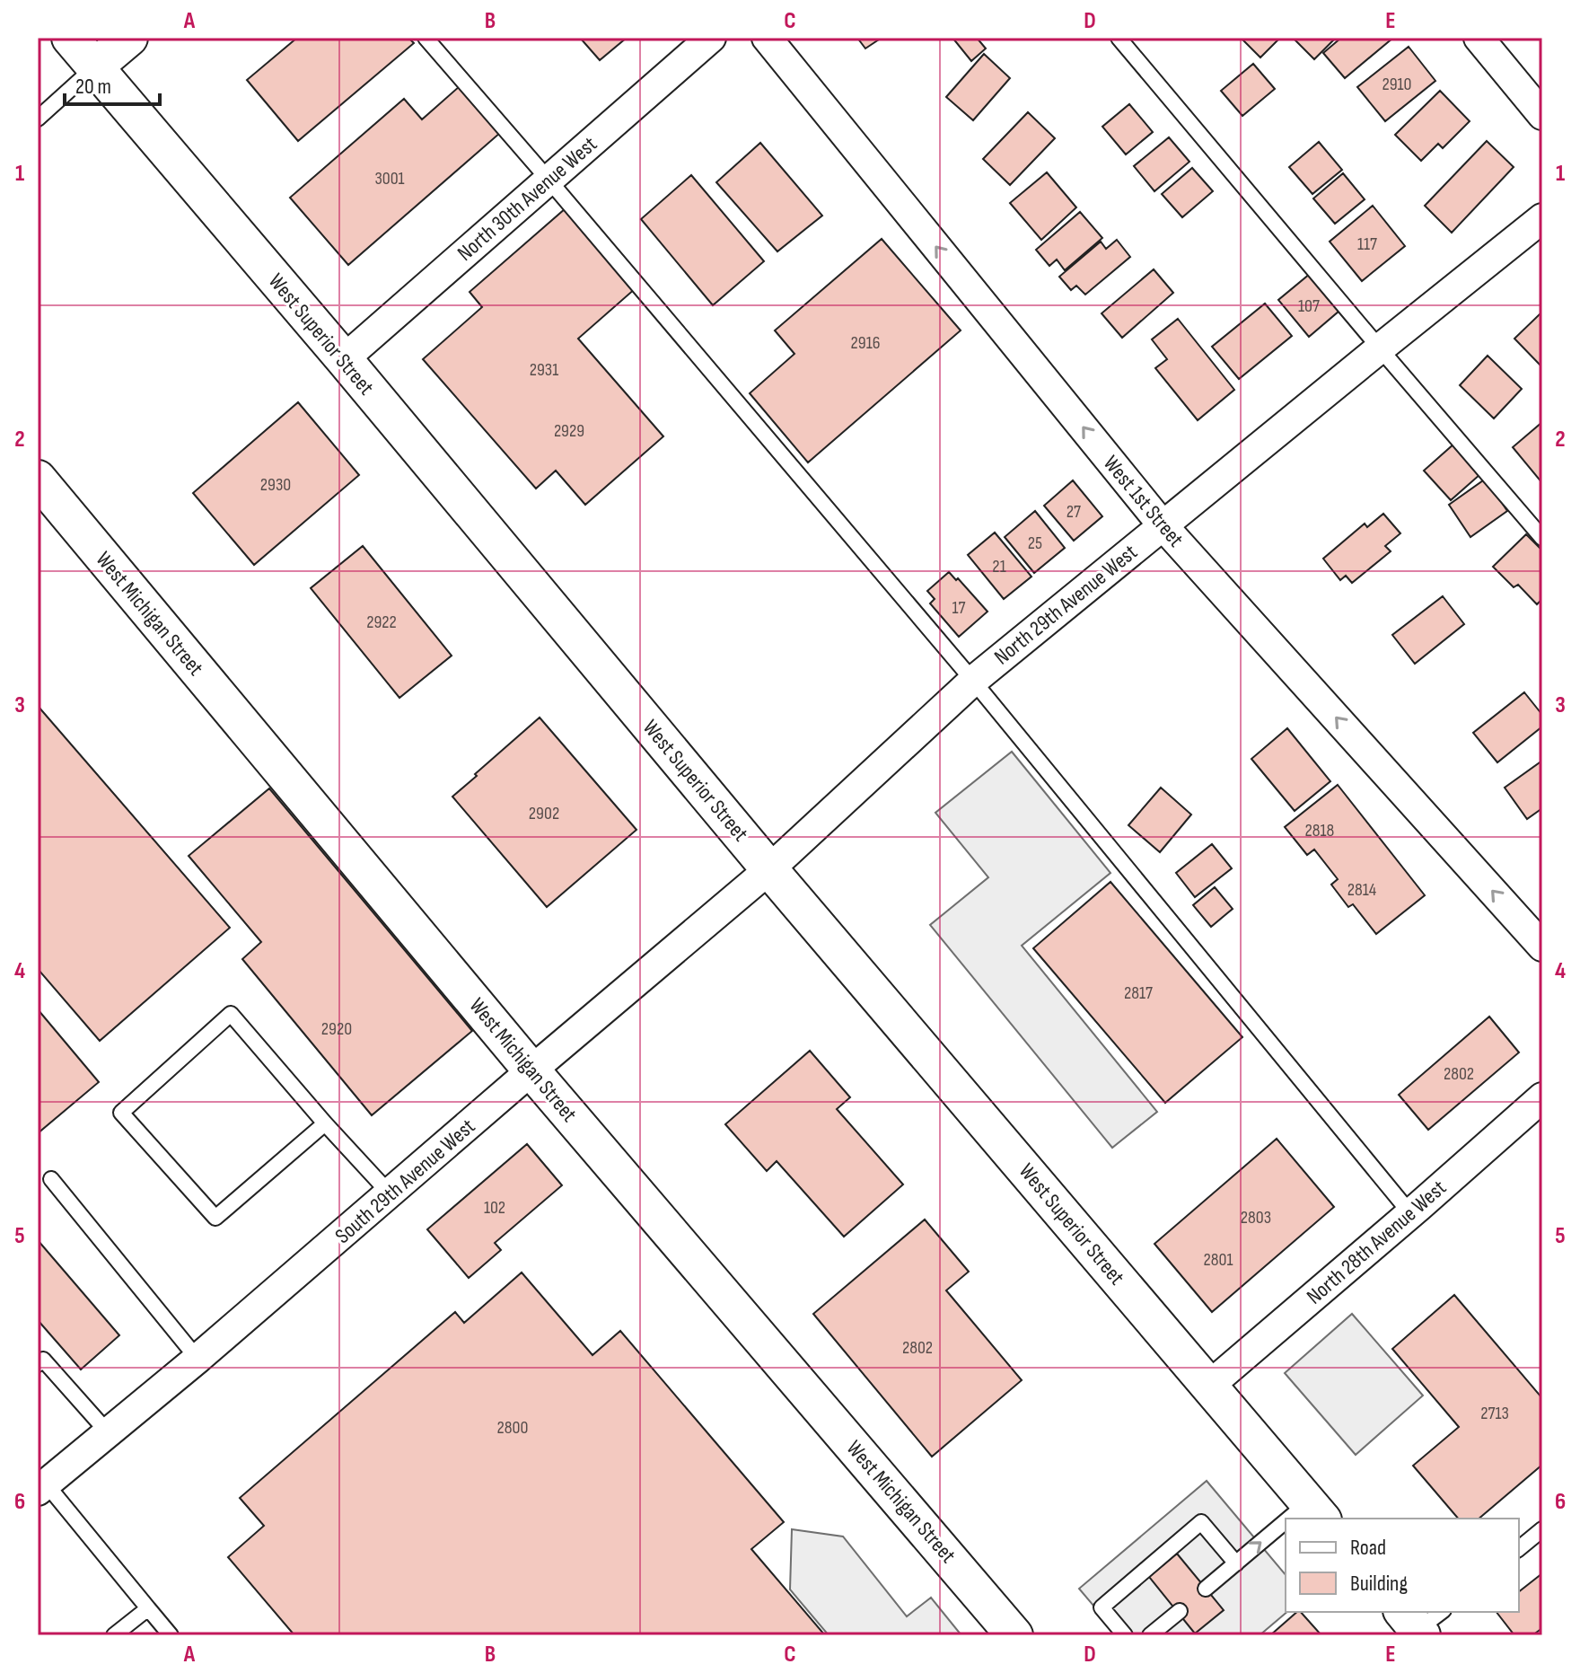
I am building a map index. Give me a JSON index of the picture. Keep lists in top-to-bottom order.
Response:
{
  "streets": {
    "street": [
      "North 30th Avenue West",
      "West Superior Street",
      "West 1st Street",
      "North 29th Avenue West",
      "West Michigan Street",
      "South 29th Avenue West",
      "North 28th Avenue West"
    ]
  },
  "crossings": [
    ["North 30th Avenue West", "West Superior Street"],
    ["West Superior Street", "North 29th Avenue West"],
    ["West Superior Street", "South 29th Avenue West"],
    ["West Superior Street", "North 28th Avenue West"],
    ["West 1st Street", "North 29th Avenue West"],
    ["North 29th Avenue West", "South 29th Avenue West"],
    ["West Michigan Street", "South 29th Avenue West"]
  ],
  "one_way": ["West 1st Street"],
  "house_numbers": [
    "2910",
    "3001",
    "117",
    "107",
    "2916",
    "2931",
    "2929",
    "2930",
    "27",
    "25",
    "21",
    "17",
    "2922",
    "2902",
    "2818",
    "2814",
    "2817",
    "2920",
    "2802",
    "102",
    "2803",
    "2801",
    "2802",
    "2713",
    "2800"
  ],
  "legend": ["Road", "Building"],
  "scale_bar": "20 m",
  "grid": {
    "columns": [
      "A",
      "B",
      "C",
      "D",
      "E"
    ],
    "rows": [
      "1",
      "2",
      "3",
      "4",
      "5",
      "6"
    ]
  }
}
